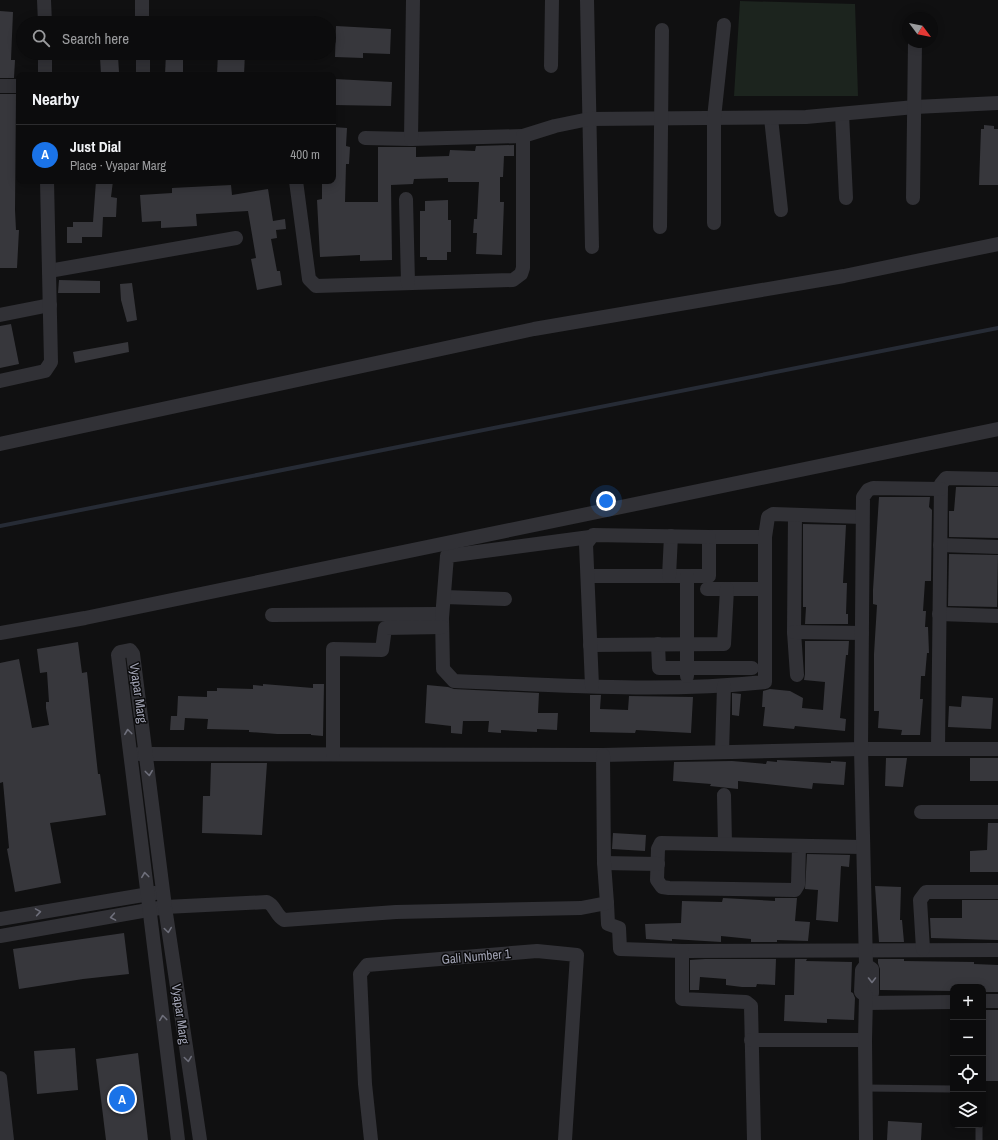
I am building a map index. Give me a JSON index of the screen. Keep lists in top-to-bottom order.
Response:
{
  "streets": {
    "street": ["Vyapar Marg", "Gali Number 1"]
  },
  "north": "bottom right",
  "page": {
    "search": "Search here",
    "heading": "Nearby",
    "list": [
      {
        "mark": "A",
        "name": "Just Dial",
        "note": "Place · Vyapar Marg",
        "value": "400 m"
      }
    ],
    "map_buttons": ["+", "−"],
    "pins": "A"
  }
}
